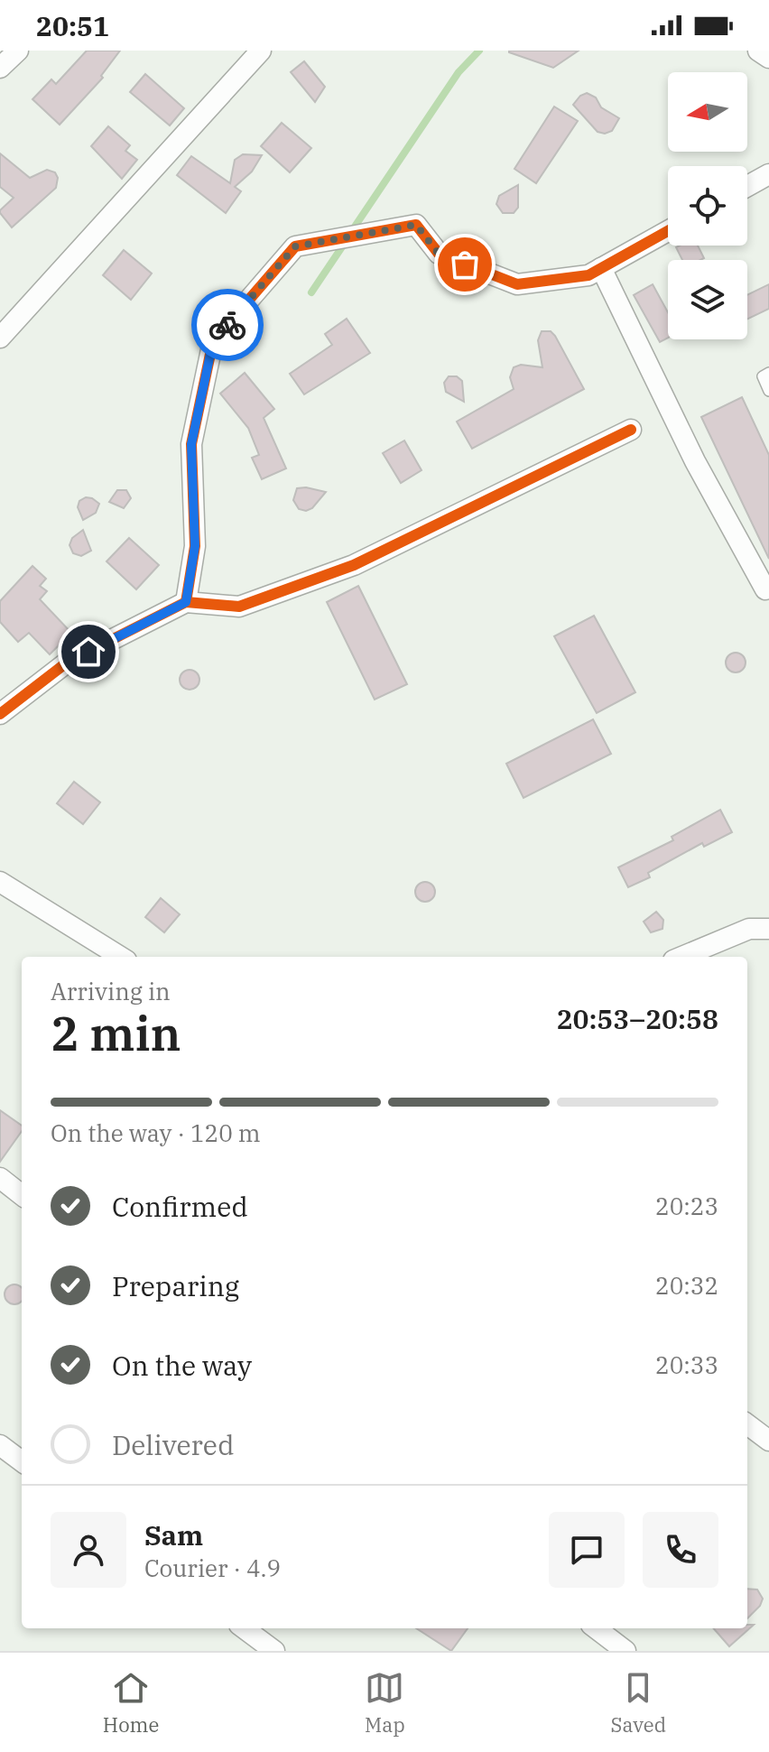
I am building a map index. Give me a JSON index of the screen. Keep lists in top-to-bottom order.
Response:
{
  "north": "left",
  "page": {
    "status": "20:51",
    "heading": ["2 min", "Arriving in", "20:53–20:58"],
    "panel": ["Sam", "Courier · 4.9"],
    "bar": "On the way · 120 m",
    "list": [
      ["Confirmed", "20:23"],
      ["Preparing", "20:32"],
      ["On the way", "20:33"],
      "Delivered"
    ],
    "tabs": ["Home", "Map", "Saved"]
  }
}
